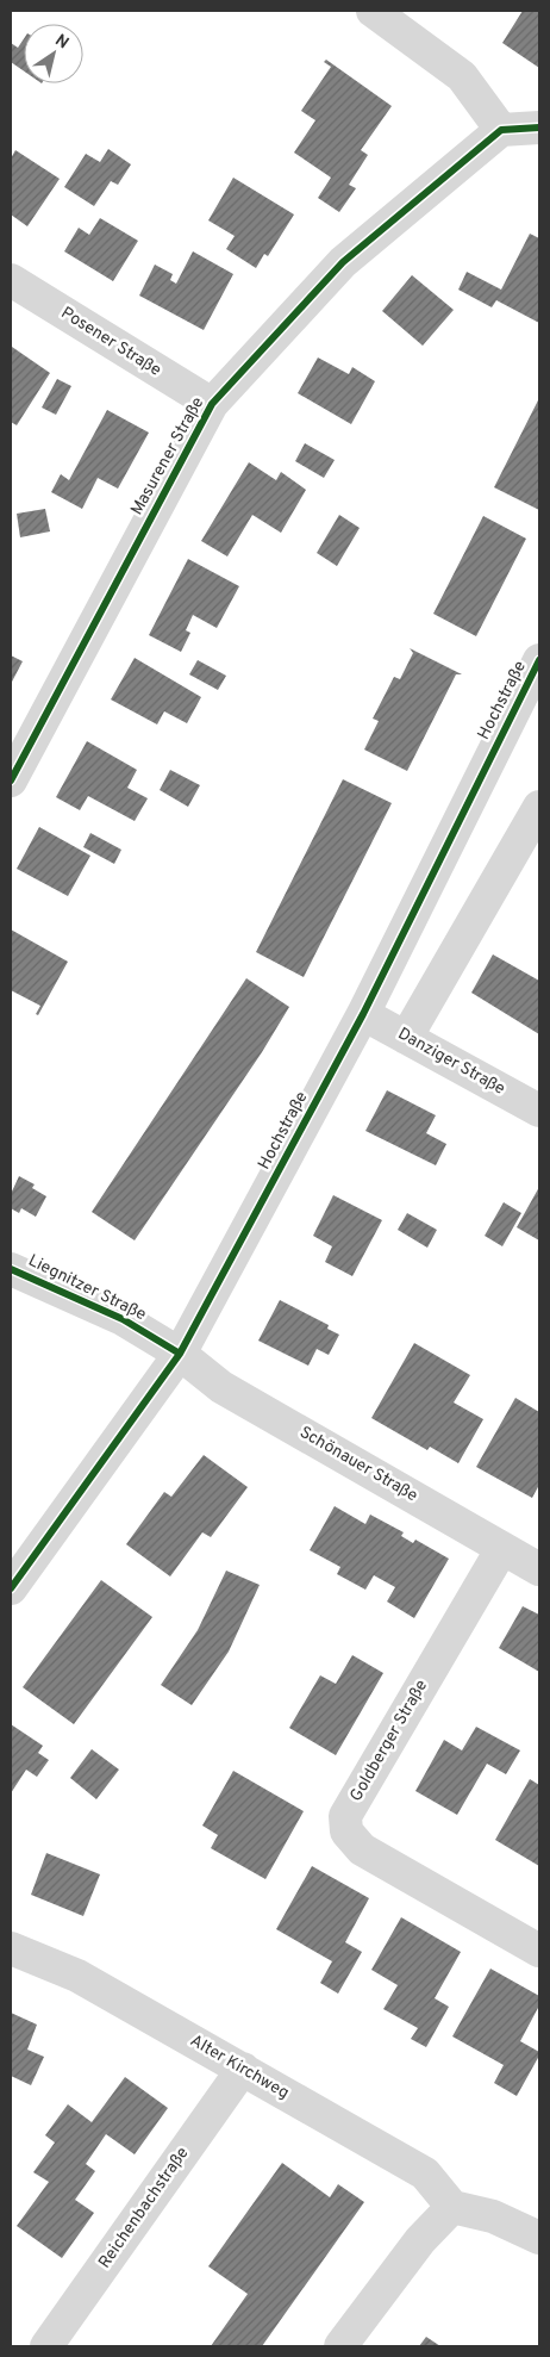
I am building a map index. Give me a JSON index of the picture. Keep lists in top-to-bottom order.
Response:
{
  "streets": {
    "street": [
      "Posener Straße",
      "Masurener Straße",
      "Hochstraße",
      "Danziger Straße",
      "Liegnitzer Straße",
      "Schönauer Straße",
      "Goldberger Straße",
      "Alter Kirchweg",
      "Reichenbachstraße"
    ]
  },
  "crossings": [
    ["Posener Straße", "Masurener Straße"],
    ["Hochstraße", "Danziger Straße"],
    ["Hochstraße", "Liegnitzer Straße"],
    ["Hochstraße", "Schönauer Straße"],
    ["Liegnitzer Straße", "Schönauer Straße"],
    ["Schönauer Straße", "Goldberger Straße"],
    ["Alter Kirchweg", "Reichenbachstraße"]
  ],
  "north": "top right"
}
